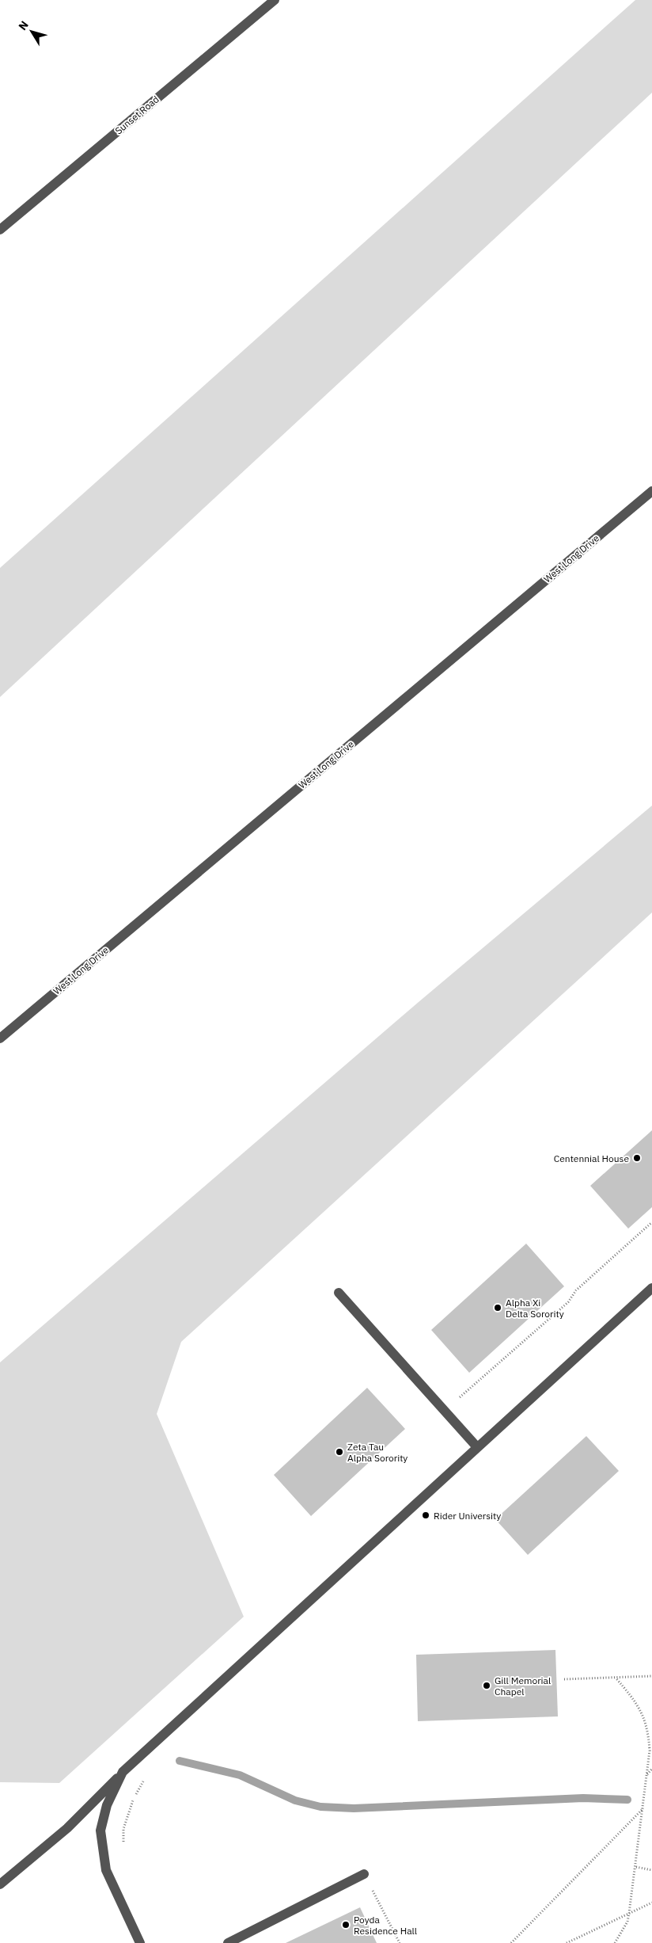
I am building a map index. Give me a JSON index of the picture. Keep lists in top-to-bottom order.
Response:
{
  "streets": {
    "street": ["Sunset Road", "West Long Drive"]
  },
  "places": [
    "Centennial House",
    "Alpha Xi Delta Sorority",
    "Zeta Tau Alpha Sorority",
    "Rider University",
    "Gill Memorial Chapel",
    "Poyda Residence Hall"
  ],
  "north": "top left"
}
